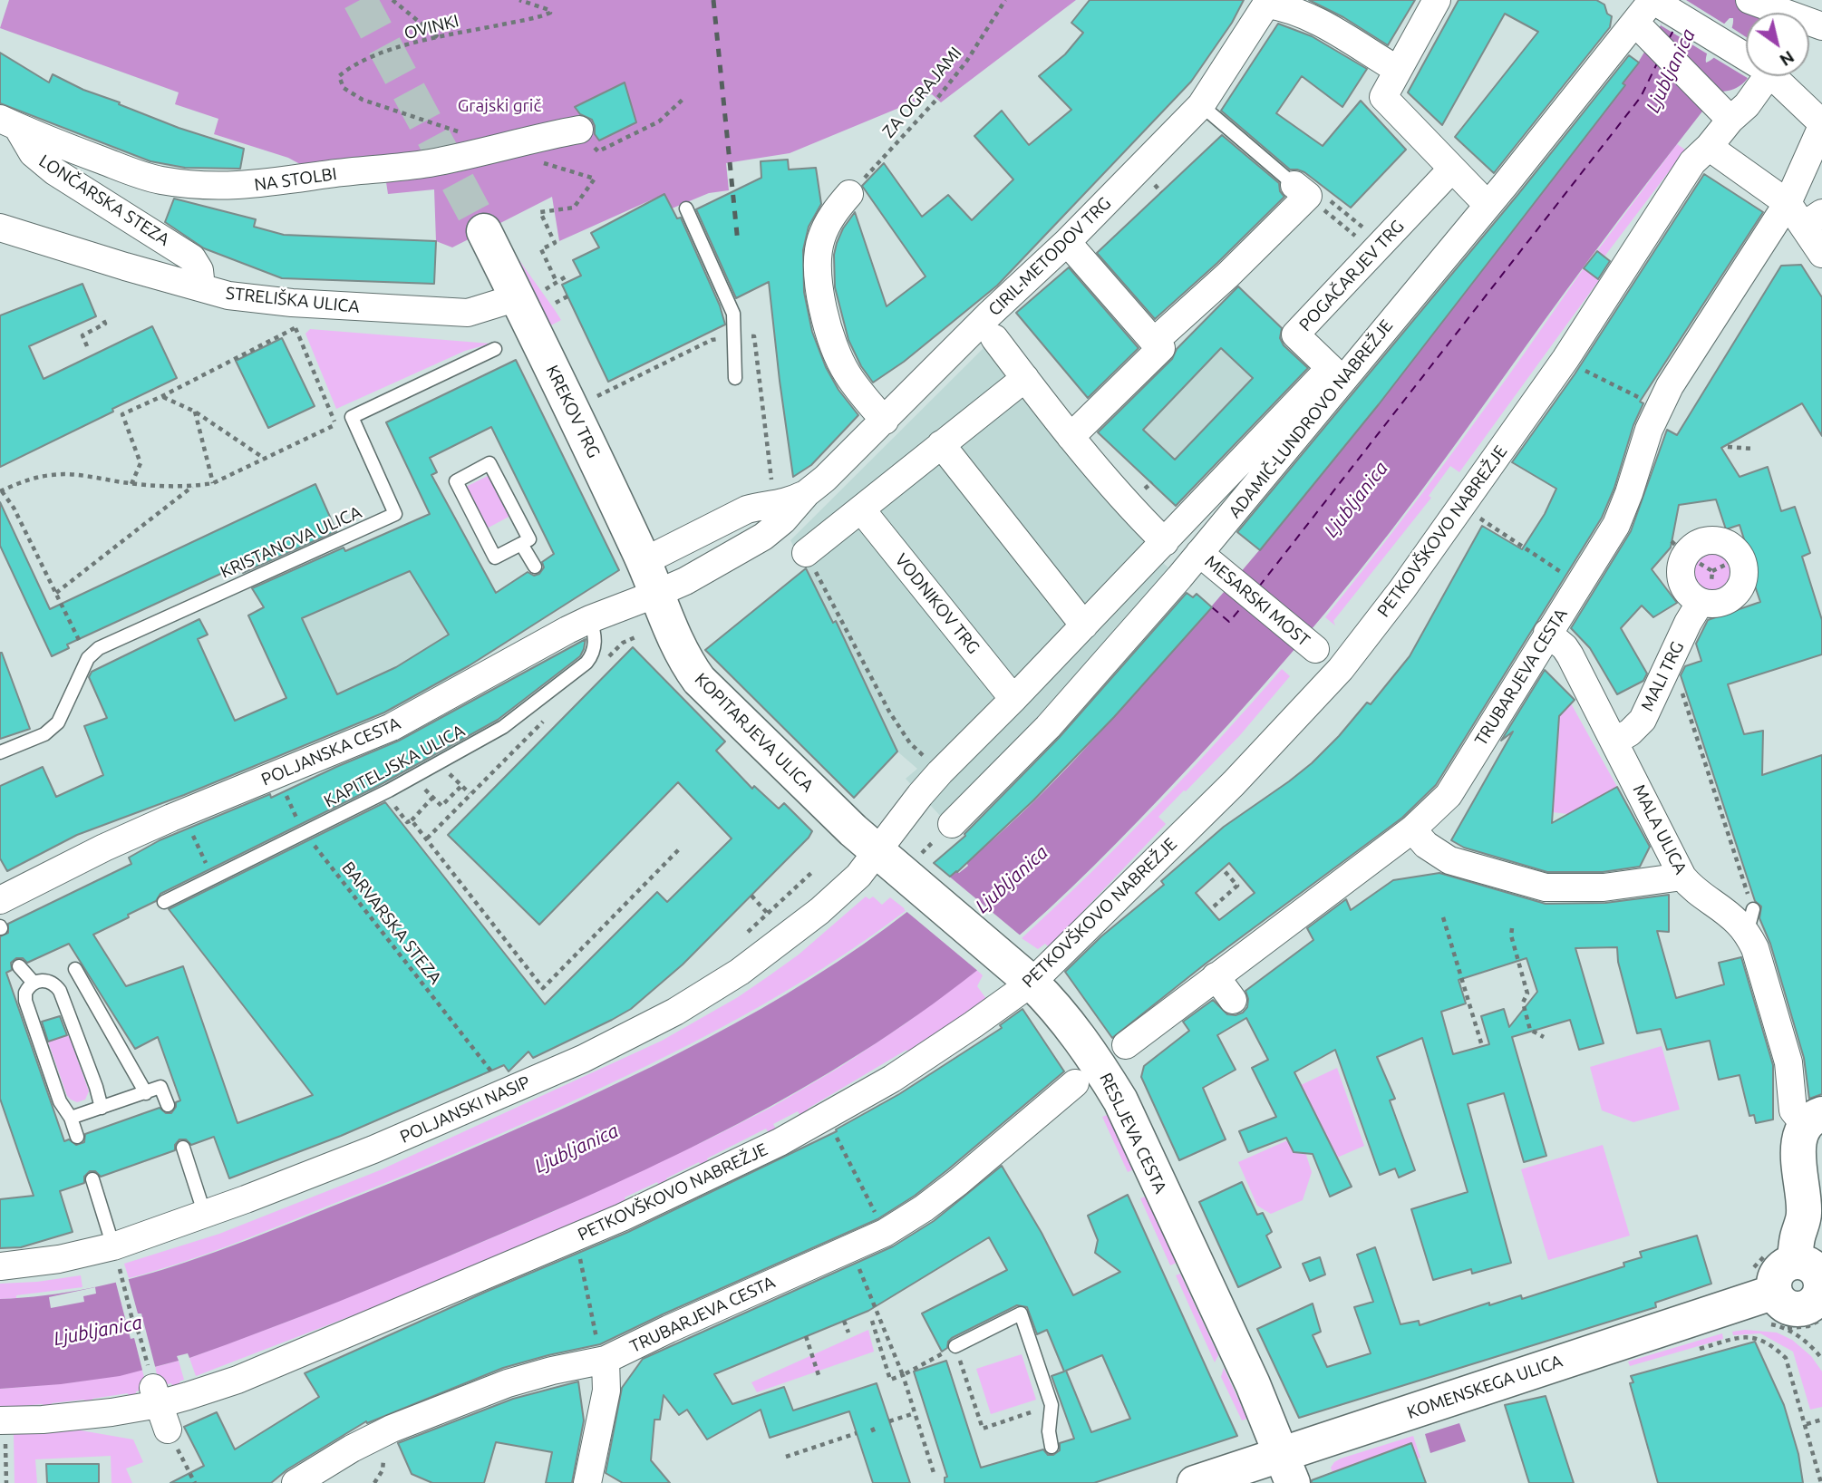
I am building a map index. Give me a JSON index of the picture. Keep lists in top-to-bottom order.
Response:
{
  "streets": {
    "main road": [
      "KREKOV TRG",
      "KOPITARJEVA ULICA",
      "RESLJEVA CESTA",
      "KOMENSKEGA ULICA"
    ],
    "street": [
      "NA STOLBI",
      "LONČARSKA STEZA",
      "CIRIL-METODOV TRG",
      "POGAČARJEV TRG",
      "STRELIŠKA ULICA",
      "ADAMIČ-LUNDROVO NABREŽJE",
      "PETKOVŠKOVO NABREŽJE",
      "MESARSKI MOST",
      "VODNIKOV TRG",
      "MALI TRG",
      "TRUBARJEVA CESTA",
      "POLJANSKA CESTA",
      "MALA ULICA",
      "POLJANSKI NASIP"
    ],
    "lane": ["KRISTANOVA ULICA", "KAPITELJSKA ULICA"],
    "path": ["OVINKI", "ZA OGRAJAMI", "BARVARSKA STEZA"]
  },
  "crossings": [
    ["NA STOLBI", "LONČARSKA STEZA"],
    ["LONČARSKA STEZA", "STRELIŠKA ULICA"],
    ["CIRIL-METODOV TRG", "KREKOV TRG"],
    ["CIRIL-METODOV TRG", "KOPITARJEVA ULICA"],
    ["CIRIL-METODOV TRG", "POLJANSKA CESTA"],
    ["POGAČARJEV TRG", "ADAMIČ-LUNDROVO NABREŽJE"],
    ["STRELIŠKA ULICA", "KREKOV TRG"],
    ["KREKOV TRG", "KOPITARJEVA ULICA"],
    ["KREKOV TRG", "POLJANSKA CESTA"],
    ["ADAMIČ-LUNDROVO NABREŽJE", "MESARSKI MOST"],
    ["ADAMIČ-LUNDROVO NABREŽJE", "VODNIKOV TRG"],
    ["ADAMIČ-LUNDROVO NABREŽJE", "KOPITARJEVA ULICA"],
    ["ADAMIČ-LUNDROVO NABREŽJE", "POLJANSKI NASIP"],
    ["ADAMIČ-LUNDROVO NABREŽJE", "RESLJEVA CESTA"],
    ["PETKOVŠKOVO NABREŽJE", "MESARSKI MOST"],
    ["PETKOVŠKOVO NABREŽJE", "RESLJEVA CESTA"],
    ["MALI TRG", "MALA ULICA"],
    ["TRUBARJEVA CESTA", "MALA ULICA"],
    ["KOPITARJEVA ULICA", "POLJANSKA CESTA"],
    ["KOPITARJEVA ULICA", "POLJANSKI NASIP"],
    ["KOPITARJEVA ULICA", "RESLJEVA CESTA"],
    ["POLJANSKA CESTA", "KAPITELJSKA ULICA"],
    ["POLJANSKA CESTA", "BARVARSKA STEZA"],
    ["KAPITELJSKA ULICA", "BARVARSKA STEZA"],
    ["POLJANSKI NASIP", "RESLJEVA CESTA"],
    ["RESLJEVA CESTA", "KOMENSKEGA ULICA"]
  ],
  "water": ["Ljubljanica"],
  "parks": ["Grajski grič"],
  "north": "bottom right"
}
